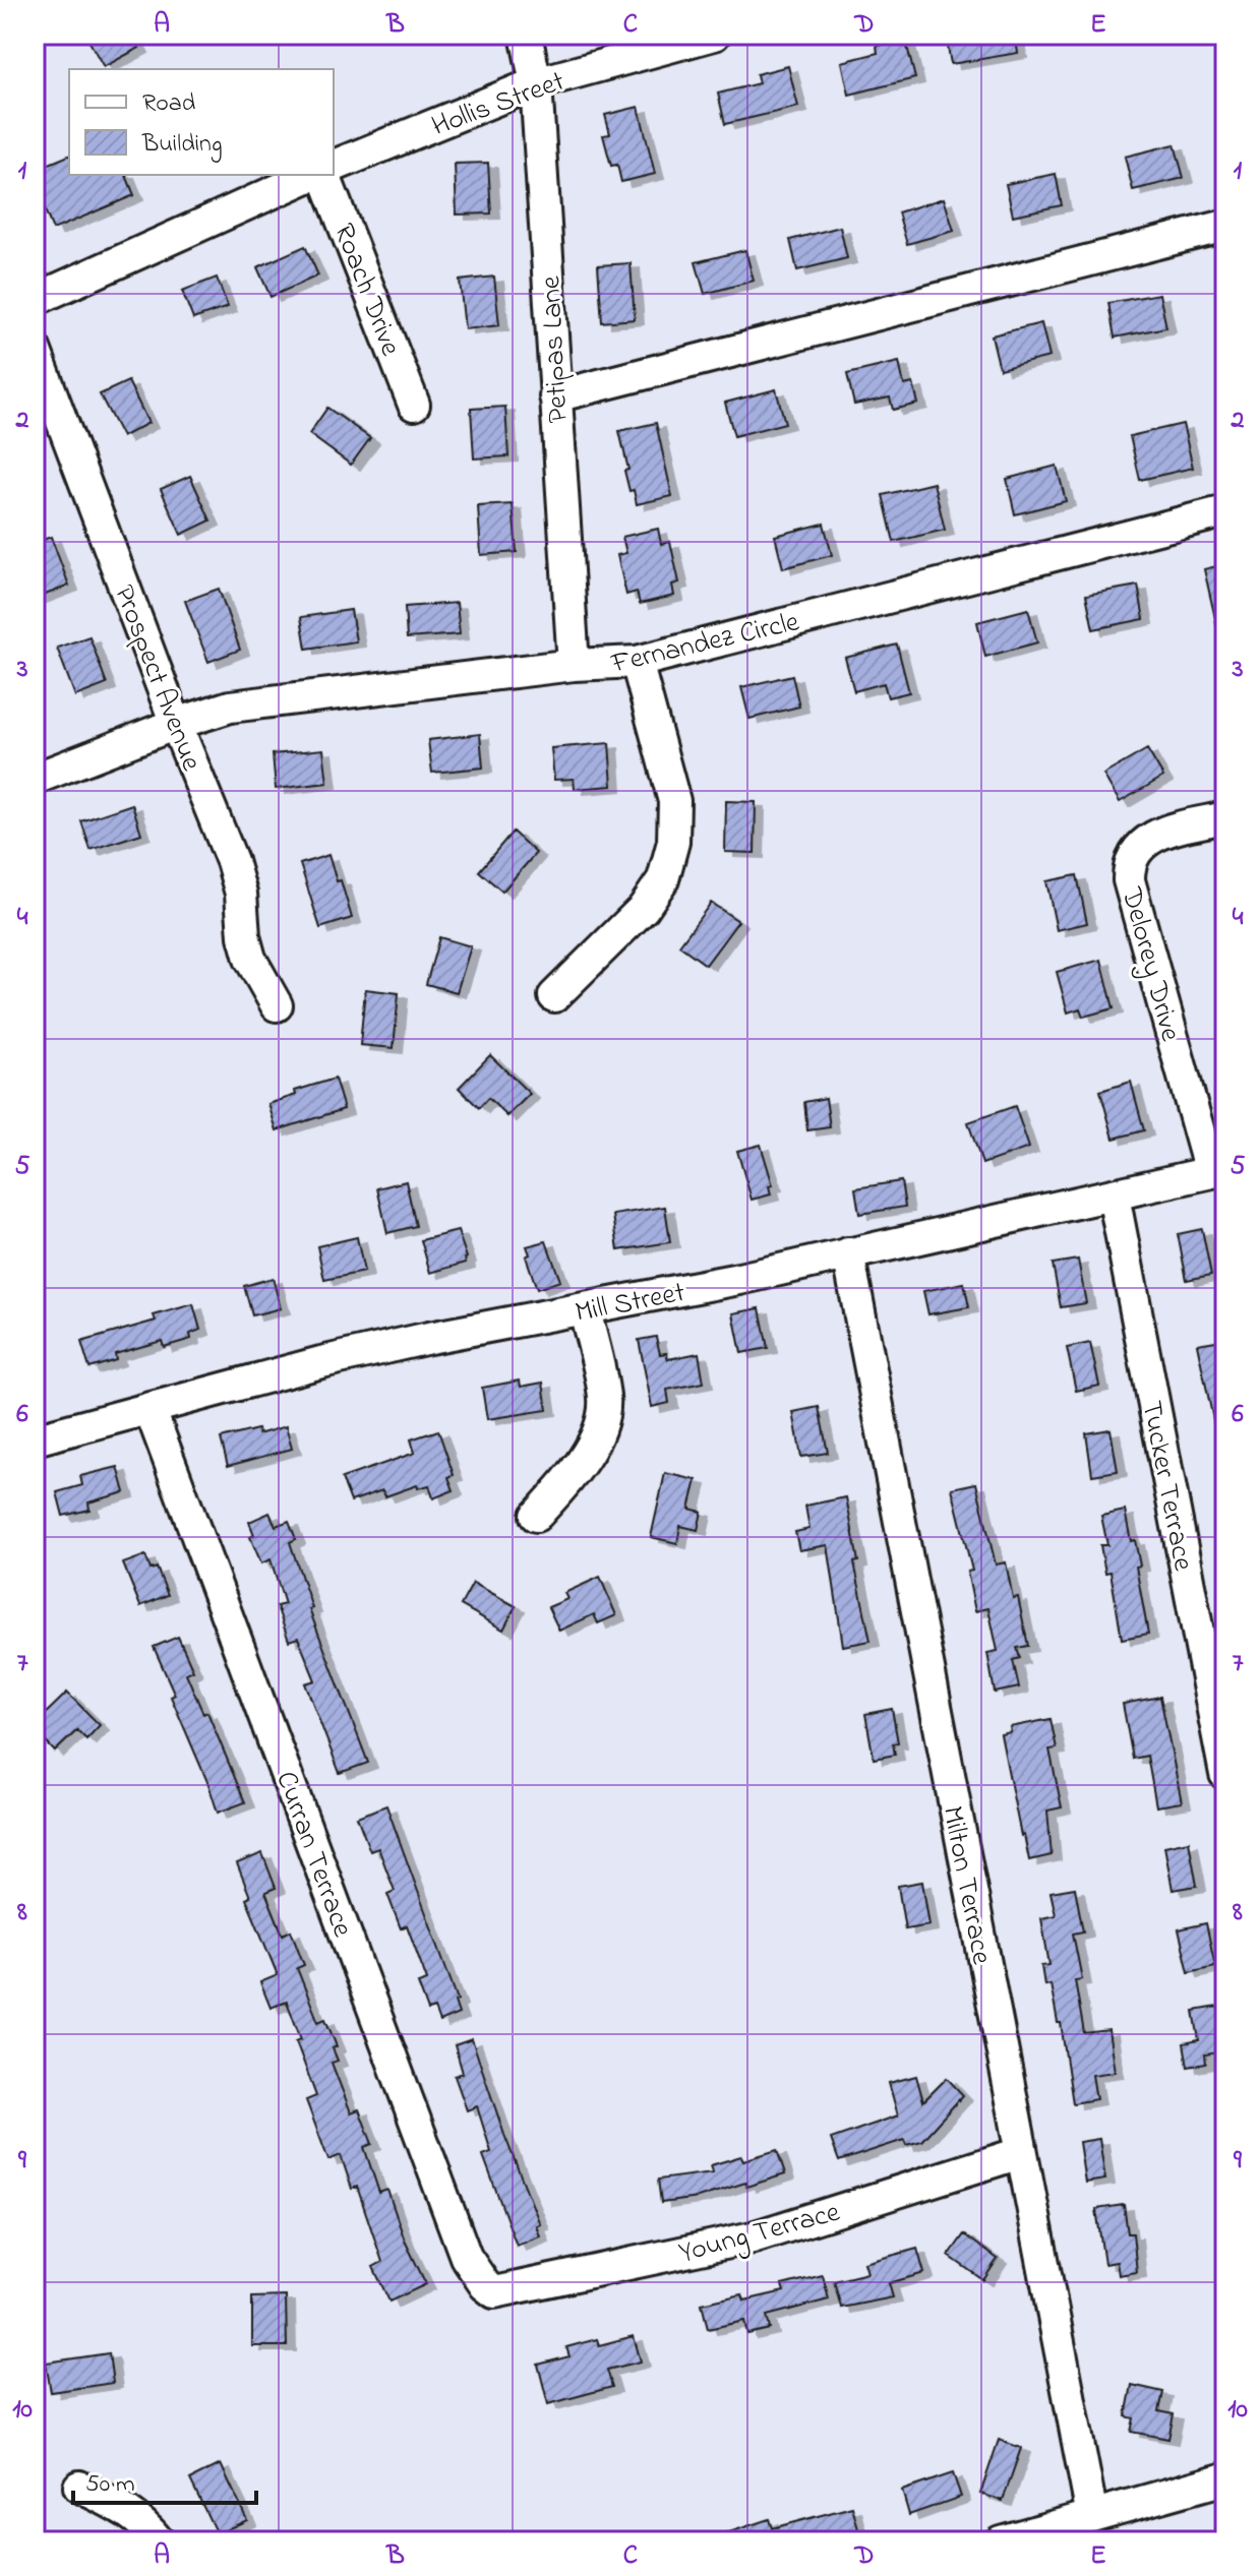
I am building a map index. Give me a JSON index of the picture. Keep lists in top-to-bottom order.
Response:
{
  "streets": {
    "street": [
      "Hollis Street",
      "Roach Drive",
      "Petipas Lane",
      "Fernandez Circle",
      "Prospect Avenue",
      "Delorey Drive",
      "Mill Street",
      "Tucker Terrace",
      "Curran Terrace",
      "Milton Terrace",
      "Young Terrace"
    ]
  },
  "crossings": [
    ["Hollis Street", "Petipas Lane"],
    ["Petipas Lane", "Fernandez Circle"],
    ["Fernandez Circle", "Prospect Avenue"],
    ["Delorey Drive", "Mill Street"],
    ["Mill Street", "Tucker Terrace"],
    ["Mill Street", "Curran Terrace"],
    ["Mill Street", "Milton Terrace"],
    ["Curran Terrace", "Young Terrace"],
    ["Milton Terrace", "Young Terrace"]
  ],
  "legend": ["Road", "Building"],
  "scale_bar": "50 m",
  "grid": {
    "columns": [
      "A",
      "B",
      "C",
      "D",
      "E"
    ],
    "rows": [
      "1",
      "2",
      "3",
      "4",
      "5",
      "6",
      "7",
      "8",
      "9",
      "10"
    ]
  }
}
